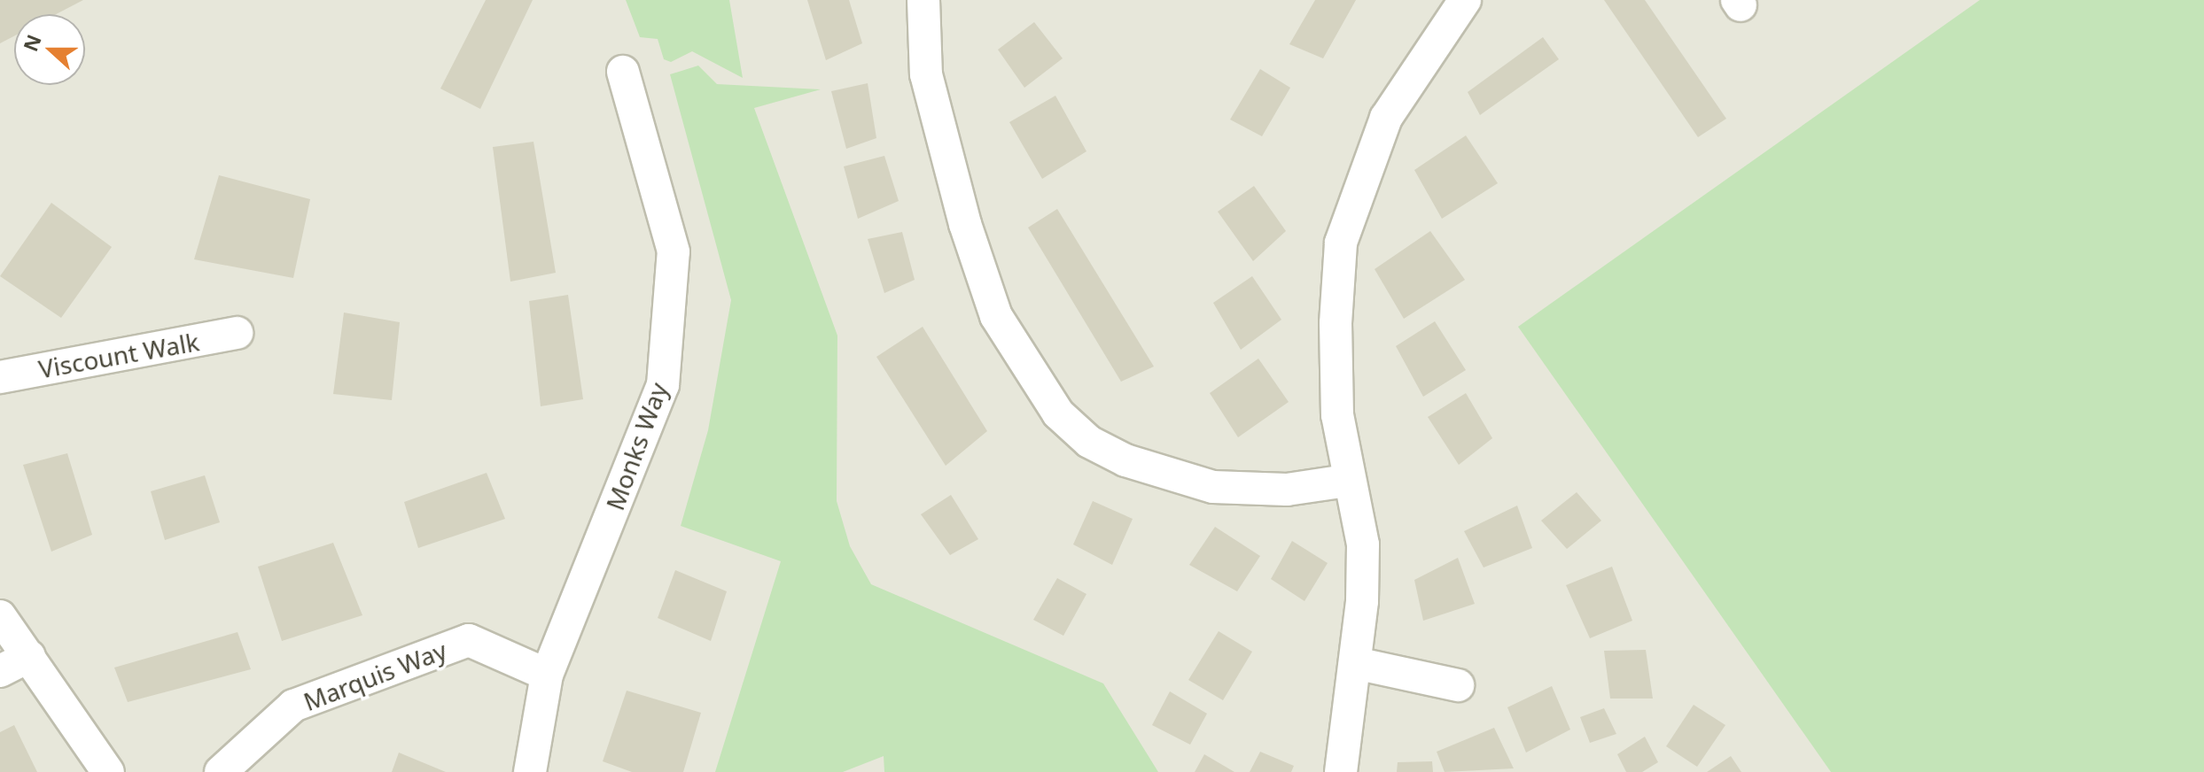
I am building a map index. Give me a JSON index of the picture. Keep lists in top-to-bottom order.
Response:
{
  "streets": {
    "street": ["Viscount Walk", "Monks Way", "Marquis Way"]
  },
  "crossings": [
    ["Monks Way", "Marquis Way"]
  ],
  "north": "left"
}
